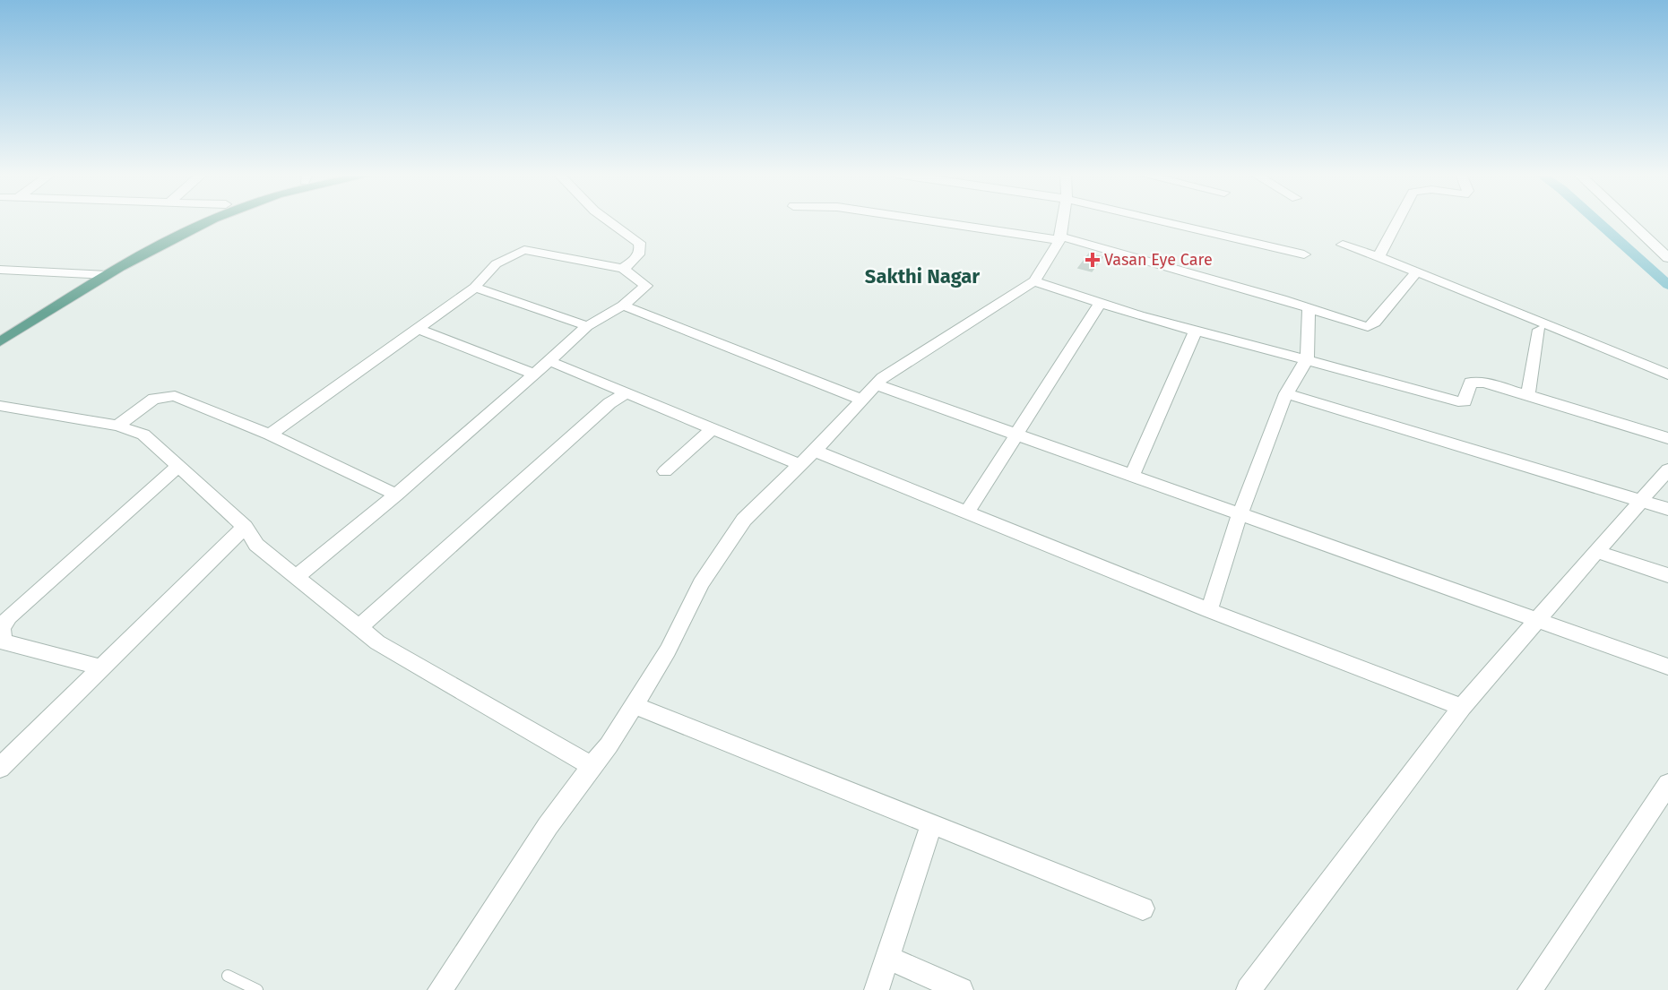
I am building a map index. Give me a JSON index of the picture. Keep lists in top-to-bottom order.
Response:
{
  "districts": ["Sakthi Nagar"],
  "places": {
    "health": ["Vasan Eye Care"]
  }
}
